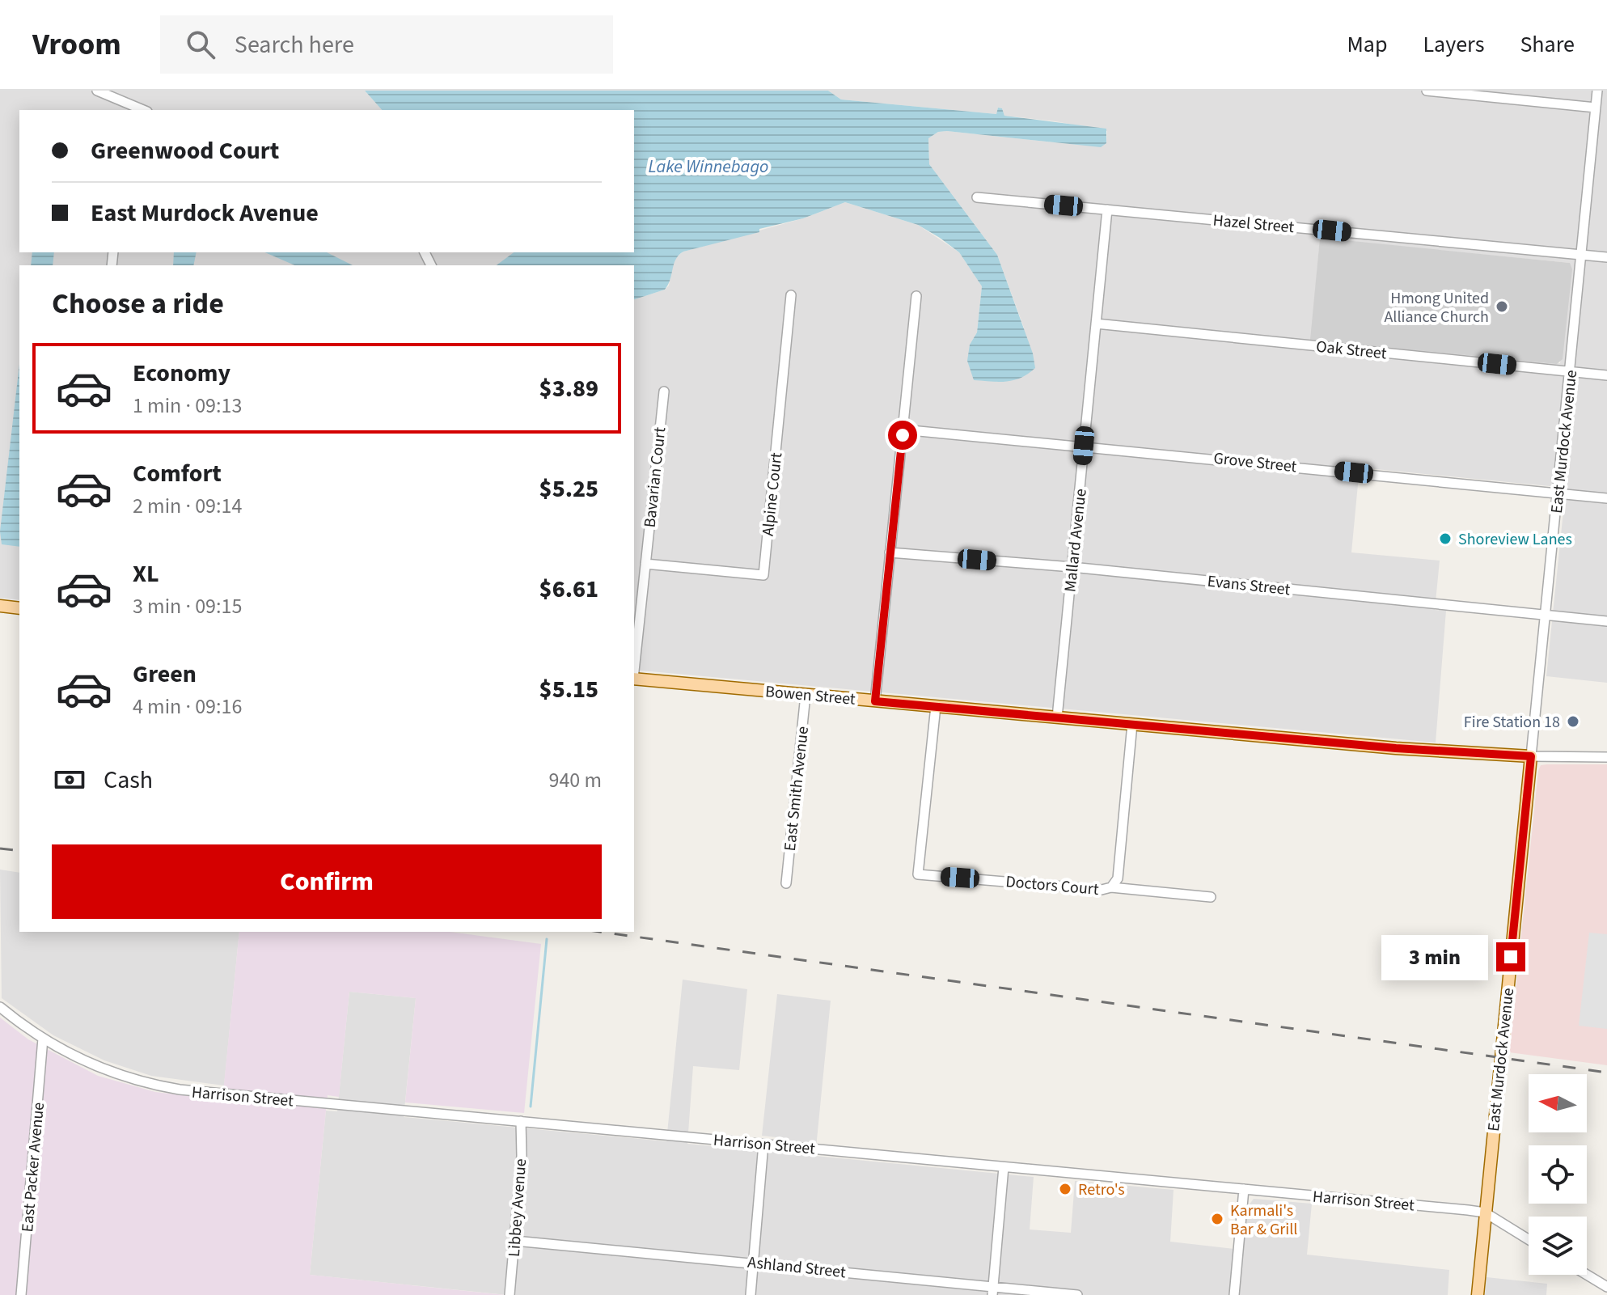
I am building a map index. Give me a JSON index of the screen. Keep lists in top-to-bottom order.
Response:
{
  "streets": {
    "main road": ["East Murdock Avenue", "Bowen Street"],
    "street": [
      "Hazel Street",
      "Oak Street",
      "Grove Street",
      "Bavarian Court",
      "Alpine Court",
      "Mallard Avenue",
      "Evans Street",
      "East Smith Avenue",
      "Doctors Court",
      "Harrison Street",
      "East Packer Avenue",
      "Libbey Avenue",
      "Ashland Street"
    ]
  },
  "crossings": [
    ["Hazel Street", "East Murdock Avenue"],
    ["Hazel Street", "Mallard Avenue"],
    ["Oak Street", "East Murdock Avenue"],
    ["Oak Street", "Mallard Avenue"],
    ["East Murdock Avenue", "Grove Street"],
    ["East Murdock Avenue", "Evans Street"],
    ["East Murdock Avenue", "Bowen Street"],
    ["East Murdock Avenue", "Harrison Street"],
    ["Grove Street", "Mallard Avenue"],
    ["Bavarian Court", "Alpine Court"],
    ["Mallard Avenue", "Evans Street"],
    ["Mallard Avenue", "Bowen Street"],
    ["Bowen Street", "East Smith Avenue"],
    ["Bowen Street", "Doctors Court"],
    ["Harrison Street", "East Packer Avenue"],
    ["Harrison Street", "Libbey Avenue"],
    ["Libbey Avenue", "Ashland Street"]
  ],
  "water": ["Lake Winnebago"],
  "places": [
    "Hmong United Alliance Church",
    "Shoreview Lanes",
    "Fire Station 18",
    "Retro's",
    "Karmali's Bar & Grill"
  ],
  "north": "left",
  "page": {
    "header": "Vroom",
    "search": "Search here",
    "nav": ["Map", "Layers", "Share"],
    "banner": ["Greenwood Court", "East Murdock Avenue"],
    "heading": "Choose a ride",
    "list": [
      {
        "name": "Economy",
        "note": "1 min · 09:13",
        "value": "$3.89"
      },
      {
        "name": "Comfort",
        "note": "2 min · 09:14",
        "value": "$5.25"
      },
      {
        "name": "XL",
        "note": "3 min · 09:15",
        "value": "$6.61"
      },
      {
        "name": "Green",
        "note": "4 min · 09:16",
        "value": "$5.15"
      }
    ],
    "pay": ["Cash", "940 m"],
    "buttons": "Confirm",
    "bubble": "3 min"
  }
}
